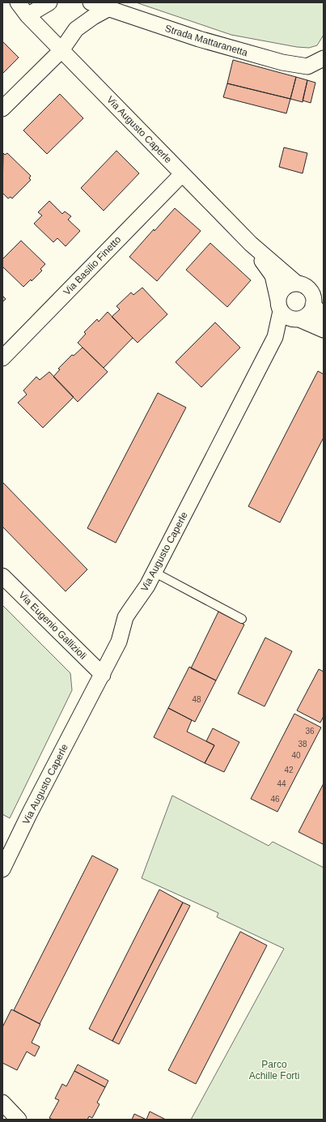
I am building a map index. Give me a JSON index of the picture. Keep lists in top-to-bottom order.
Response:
{
  "streets": {
    "street": [
      "Strada Mattaranetta",
      "Via Augusto Caperle",
      "Via Basilio Finetto",
      "Via Eugenio Gallizioli"
    ]
  },
  "crossings": [
    ["Via Augusto Caperle", "Via Basilio Finetto"],
    ["Via Augusto Caperle", "Via Eugenio Gallizioli"]
  ],
  "parks": ["Parco Achille Forti"],
  "house_numbers": [
    "48",
    "36",
    "38",
    "40",
    "42",
    "44",
    "46"
  ]
}
